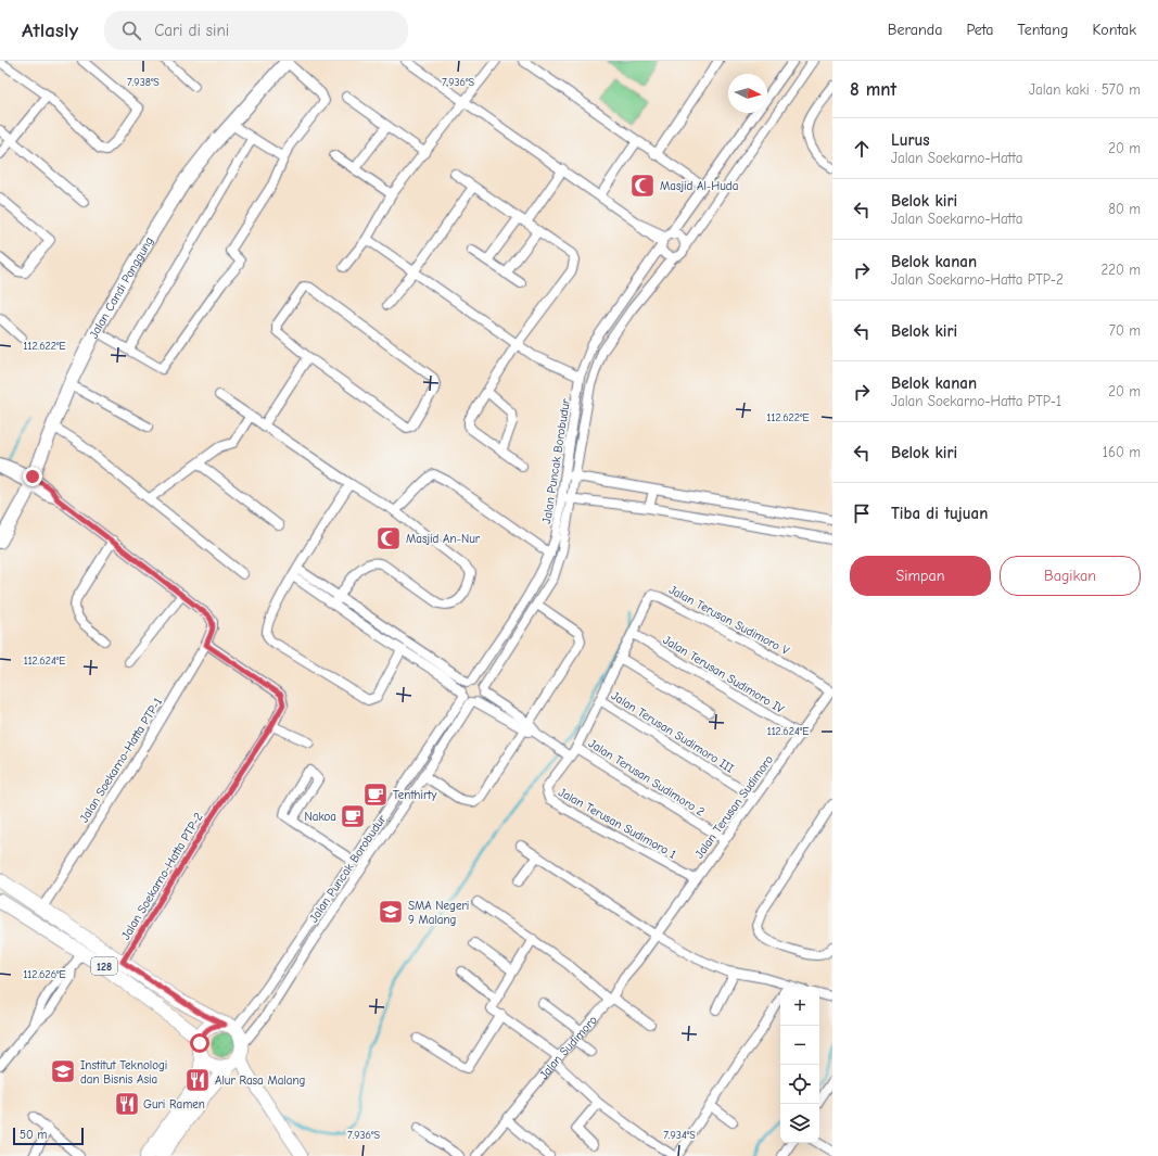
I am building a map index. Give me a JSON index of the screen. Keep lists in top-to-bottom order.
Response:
{
  "streets": {
    "main road": ["Jalan Candi Panggung", "128"],
    "street": [
      "Jalan Puncak Borobudur",
      "Jalan Terusan Sudimoro V",
      "Jalan Terusan Sudimoro IV",
      "Jalan Terusan Sudimoro III",
      "Jalan Soekarno-Hatta PTP-1",
      "Jalan Terusan Sudimoro 2",
      "Jalan Terusan Sudimoro",
      "Jalan Terusan Sudimoro 1",
      "Jalan Soekarno-Hatta PTP-2",
      "Jalan Sudimoro"
    ]
  },
  "crossings": [
    ["Jalan Puncak Borobudur", "128"],
    ["Jalan Terusan Sudimoro V", "Jalan Terusan Sudimoro IV"],
    ["Jalan Terusan Sudimoro V", "Jalan Terusan Sudimoro"],
    ["Jalan Terusan Sudimoro IV", "Jalan Terusan Sudimoro"],
    ["Jalan Terusan Sudimoro III", "Jalan Terusan Sudimoro"],
    ["Jalan Soekarno-Hatta PTP-1", "Jalan Soekarno-Hatta PTP-2"],
    ["Jalan Soekarno-Hatta PTP-1", "128"],
    ["Jalan Terusan Sudimoro 2", "Jalan Terusan Sudimoro"],
    ["Jalan Terusan Sudimoro 2", "Jalan Terusan Sudimoro 1"],
    ["Jalan Terusan Sudimoro", "Jalan Terusan Sudimoro 1"],
    ["Jalan Terusan Sudimoro", "Jalan Sudimoro"],
    ["Jalan Soekarno-Hatta PTP-2", "128"]
  ],
  "places": {
    "mosque": ["Masjid Al-Huda", "Masjid An-Nur"],
    "cafe": ["Tenthirty", "Nakoa"],
    "school or university": ["SMA Negeri 9 Malang", "Institut Teknologi dan Bisnis Asia"],
    "restaurant": ["Alur Rasa Malang", "Guri Ramen"]
  },
  "scale_bar": "50 m",
  "north": "right",
  "page": {
    "header": "Atlasly",
    "search": "Cari di sini",
    "nav": [
      "Beranda",
      "Peta",
      "Tentang",
      "Kontak"
    ],
    "heading": ["8 mnt", "Jalan kaki · 570 m"],
    "list": [
      ["Lurus", "Jalan Soekarno-Hatta", "20 m"],
      ["Belok kiri", "Jalan Soekarno-Hatta", "80 m"],
      ["Belok kanan", "Jalan Soekarno-Hatta PTP-2", "220 m"],
      ["Belok kiri", "70 m"],
      ["Belok kanan", "Jalan Soekarno-Hatta PTP-1", "20 m"],
      ["Belok kiri", "160 m"],
      "Tiba di tujuan"
    ],
    "buttons": ["Simpan", "Bagikan"],
    "map_buttons": ["+", "−"],
    "scale": "50 m"
  },
  "coordinates": [
    "7.938°S",
    "7.936°S",
    "112.622°E",
    "112.624°E",
    "112.626°E",
    "7.934°S"
  ]
}
